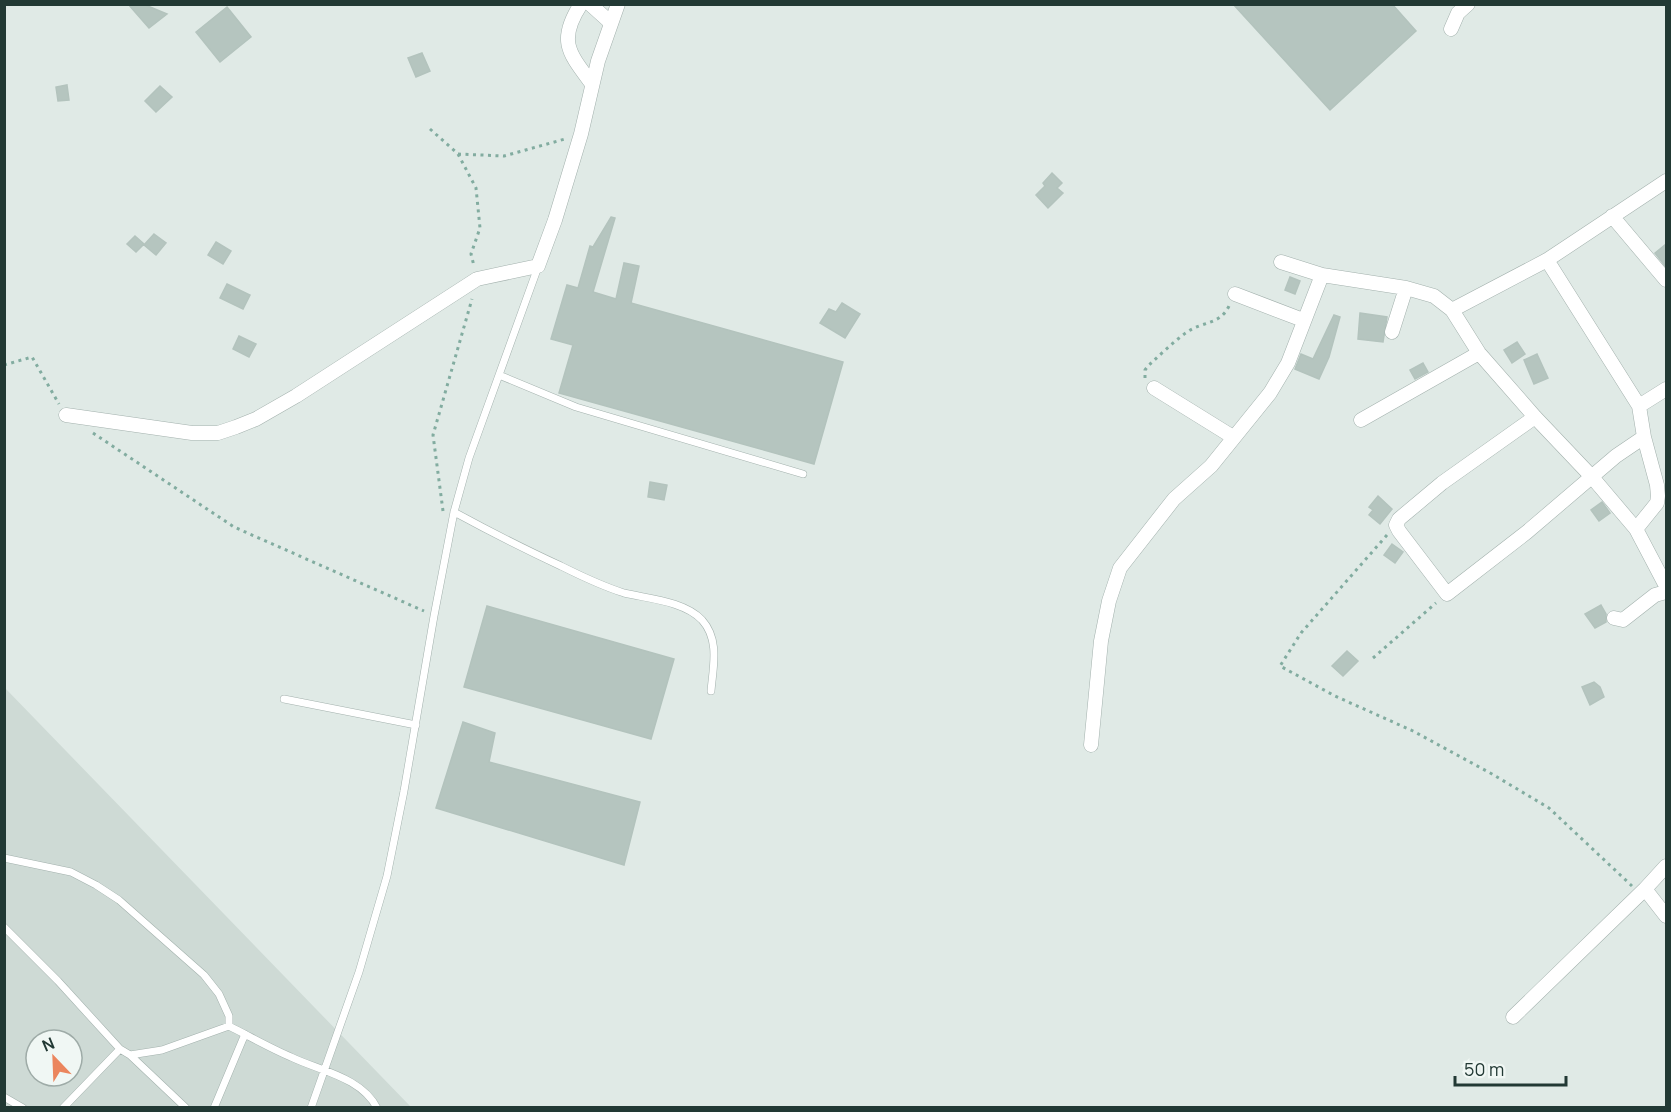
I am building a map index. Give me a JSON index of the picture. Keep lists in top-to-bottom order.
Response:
{
  "scale_bar": "50 m",
  "north": "top left"
}
